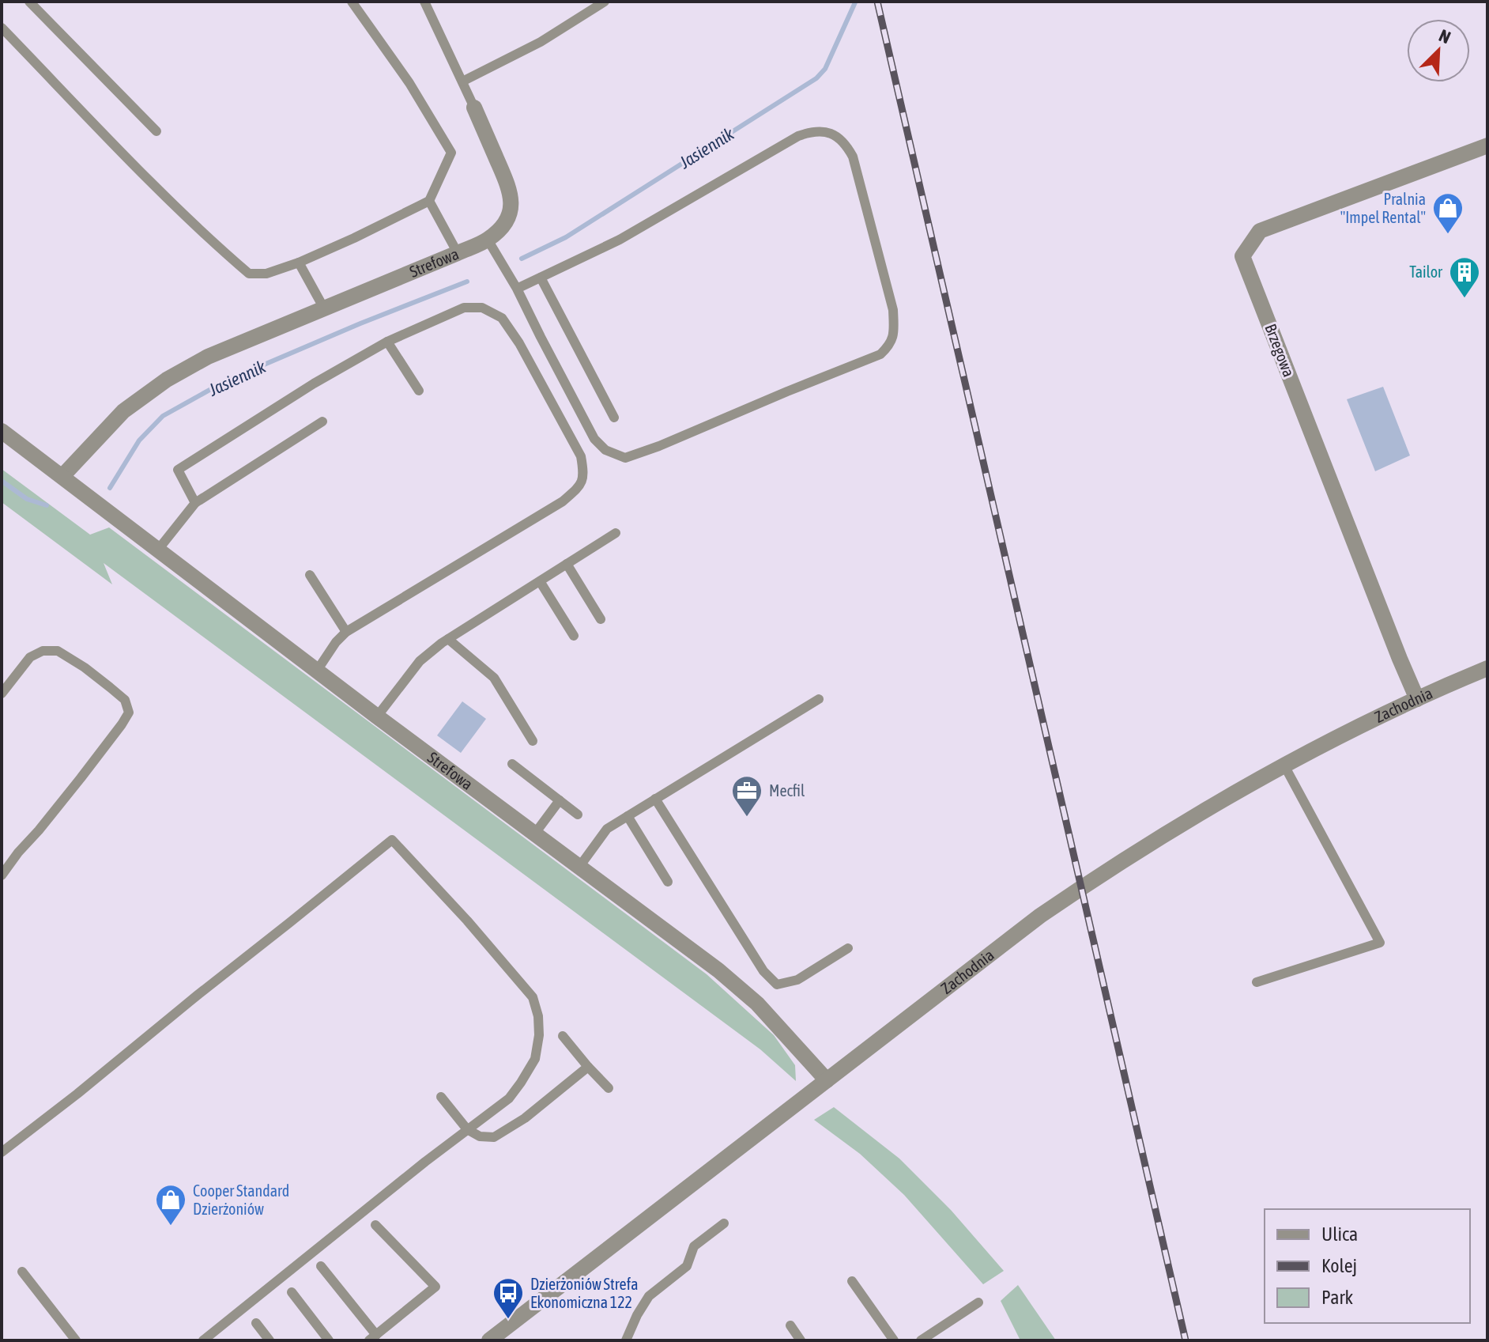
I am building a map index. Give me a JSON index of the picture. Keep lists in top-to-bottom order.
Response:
{
  "streets": {
    "street": ["Strefowa", "Brzegowa", "Zachodnia"]
  },
  "crossings": [
    ["Strefowa", "Zachodnia"],
    ["Brzegowa", "Zachodnia"]
  ],
  "water": ["Jasiennik"],
  "places": {
    "shop": ["Pralnia \"Impel Rental\"", "Cooper Standard Dzierżoniów"],
    "building": ["Tailor"],
    "office": ["Mecfil"],
    "bus stop": ["Dzierżoniów Strefa Ekonomiczna 122"]
  },
  "legend": ["Ulica", "Kolej", "Park"],
  "north": "top right"
}
